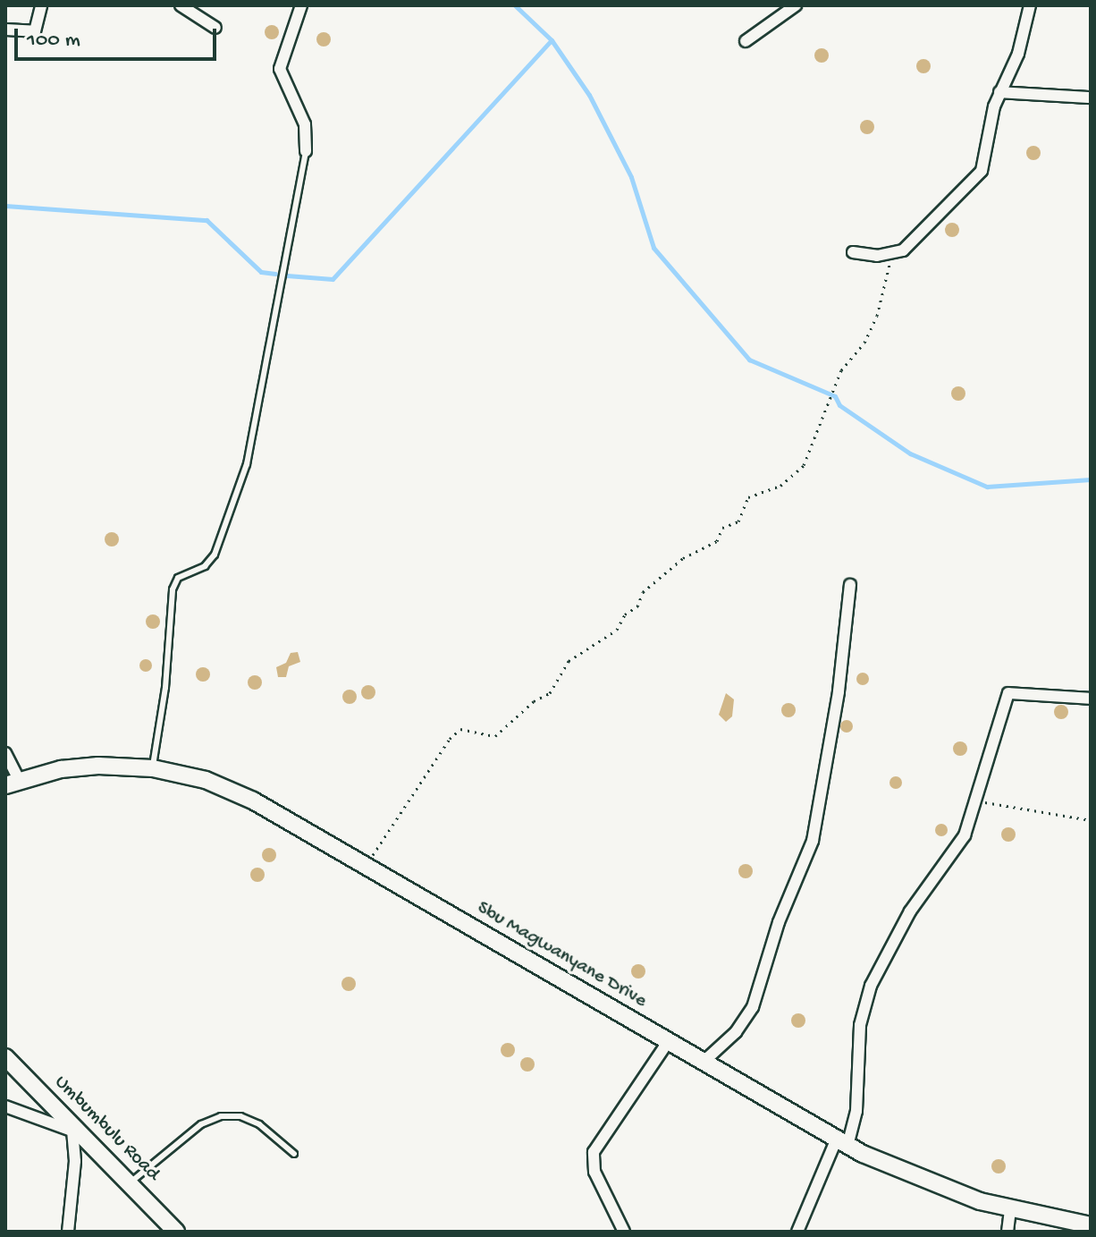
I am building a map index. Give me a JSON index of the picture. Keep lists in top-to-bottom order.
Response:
{
  "streets": {
    "main road": ["Sbu Magwanyane Drive", "Umbumbulu Road"]
  },
  "scale_bar": "100 m"
}
